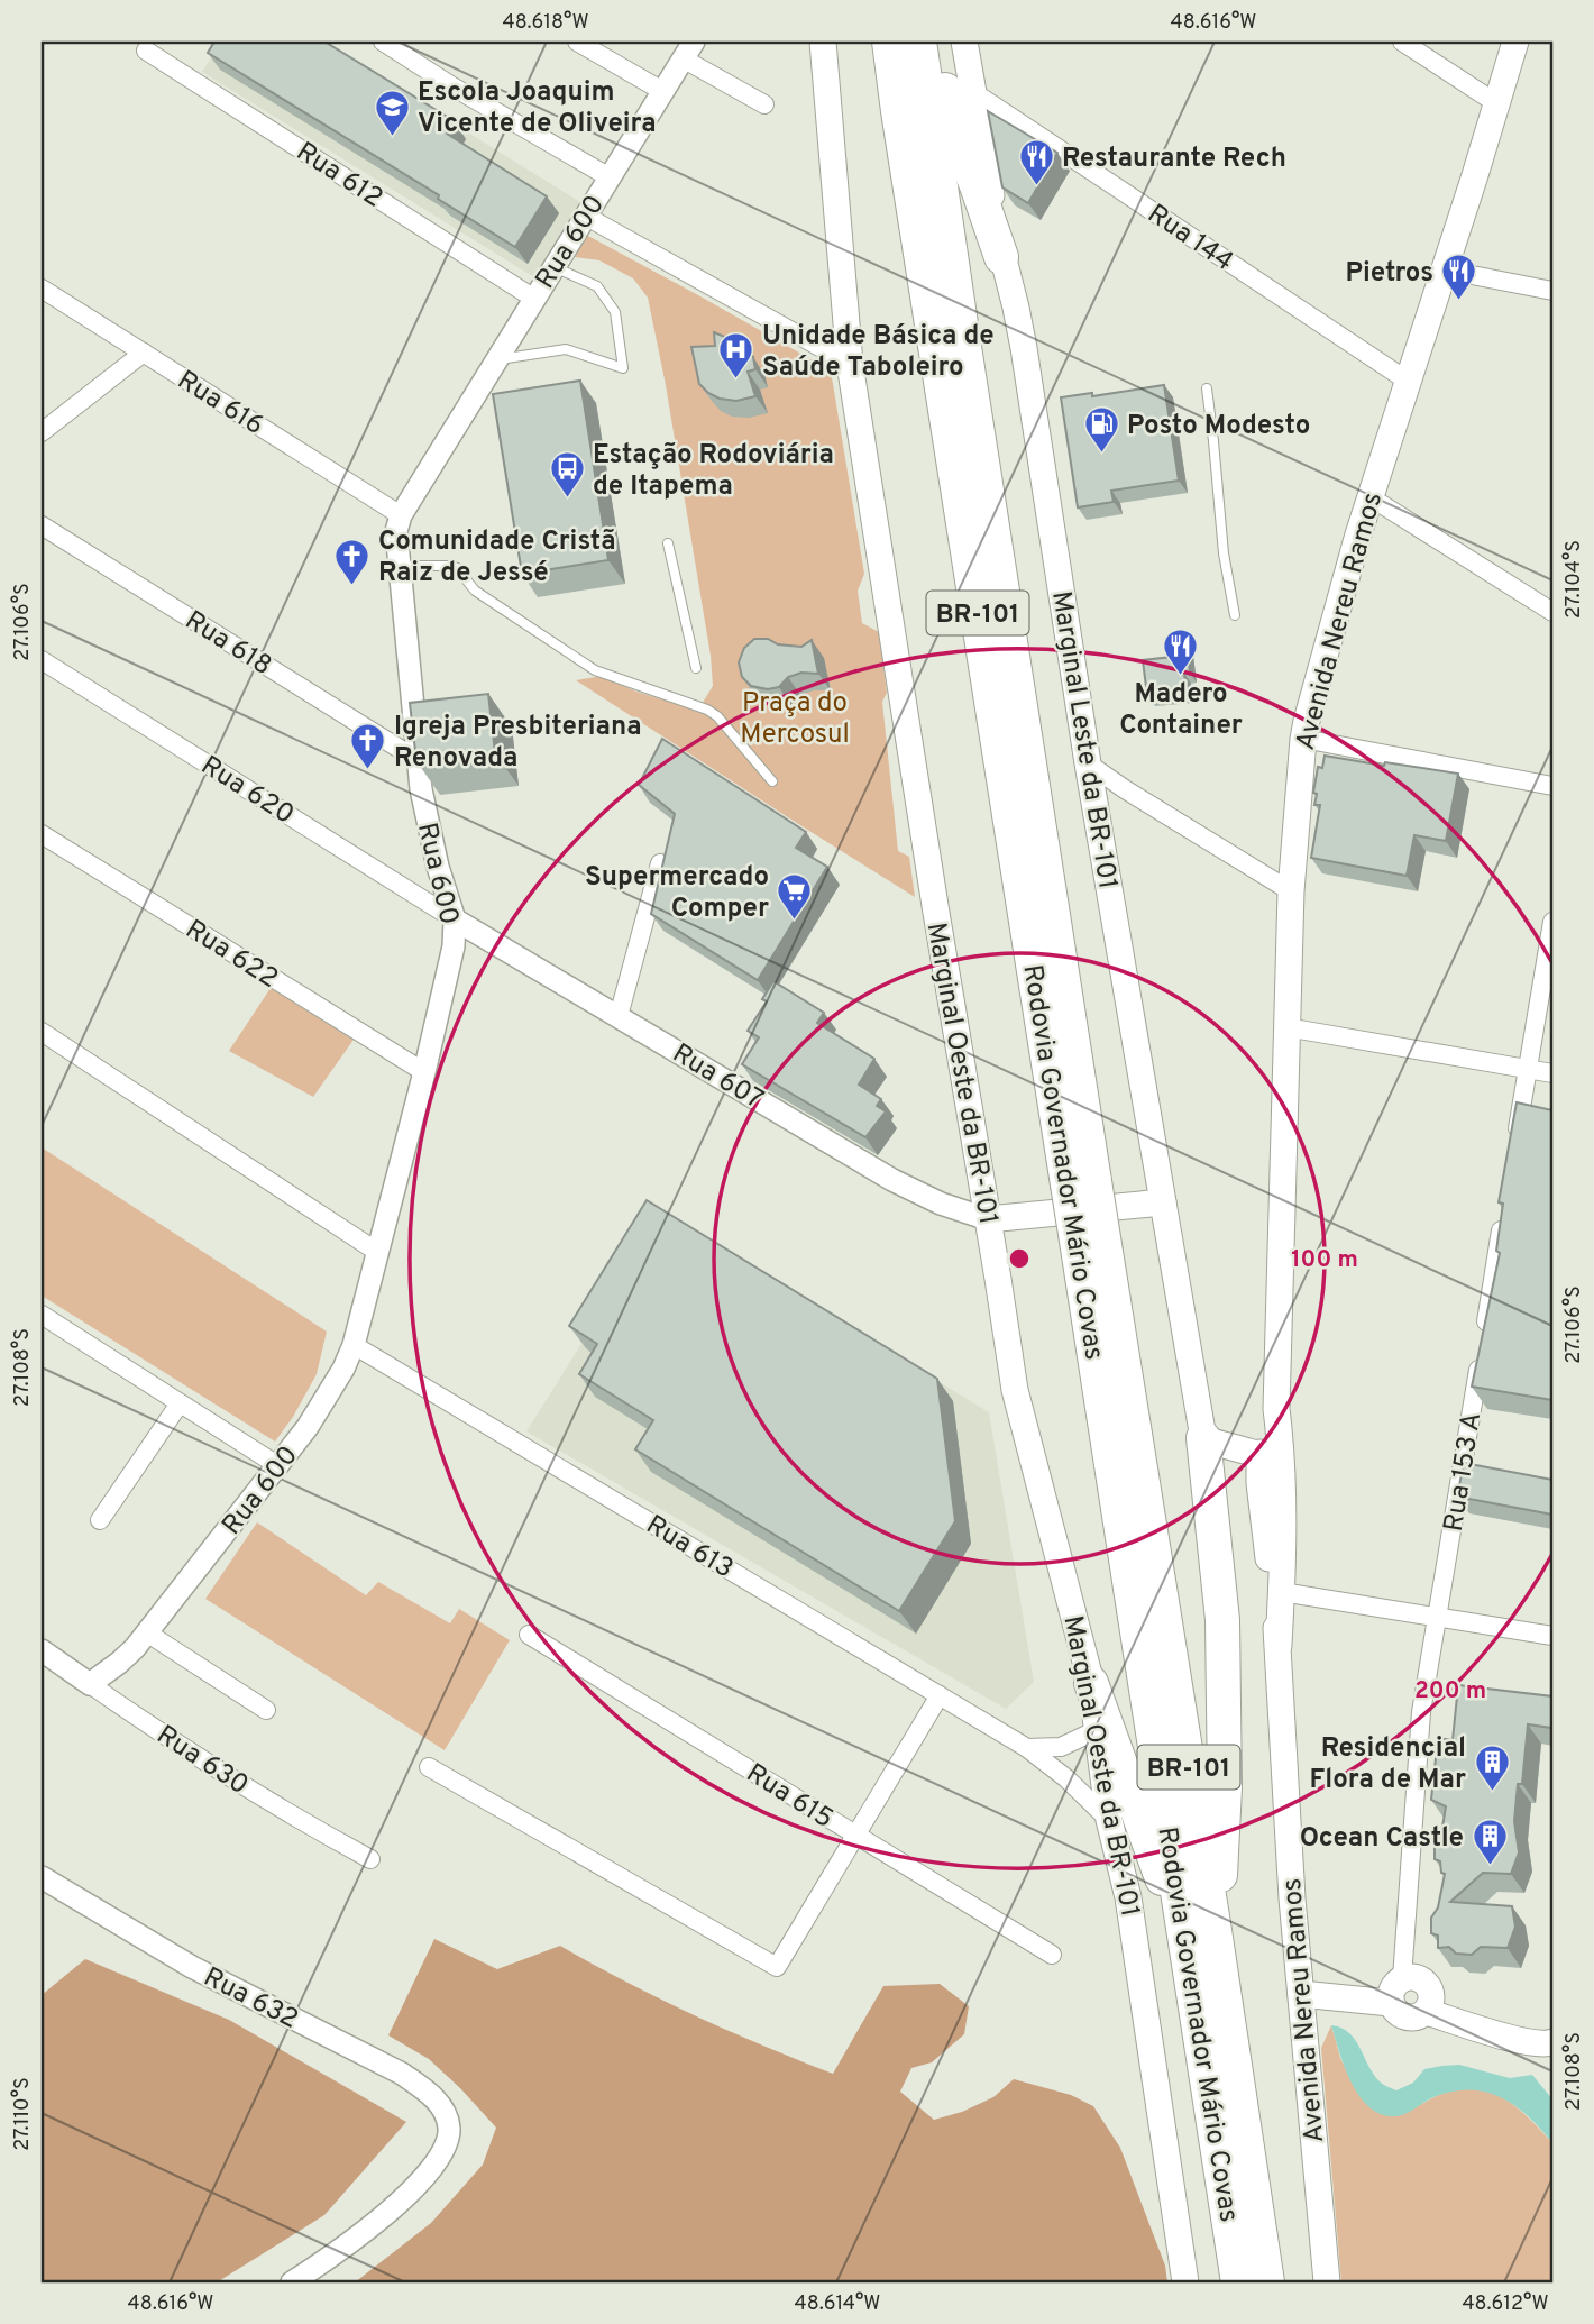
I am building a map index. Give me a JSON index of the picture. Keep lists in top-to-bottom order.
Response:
{
  "streets": {
    "highway": ["BR-101", "Rodovia Governador Mário Covas"],
    "main road": ["Avenida Nereu Ramos", "Marginal Leste da BR-101", "Marginal Oeste da BR-101"],
    "street": [
      "Rua 612",
      "Rua 144",
      "Rua 600",
      "Rua 616",
      "Rua 618",
      "Rua 620",
      "Rua 622",
      "Rua 607",
      "Rua 153 A",
      "Rua 613",
      "Rua 630",
      "Rua 615",
      "Rua 632"
    ]
  },
  "crossings": [
    ["Rua 612", "Rua 600"],
    ["Rua 144", "Avenida Nereu Ramos"],
    ["Rua 144", "Marginal Leste da BR-101"],
    ["Rua 600", "Rua 616"],
    ["Rua 600", "Rua 618"],
    ["Rua 600", "Rua 620"],
    ["Rua 600", "Rua 622"],
    ["Rua 600", "Rua 607"],
    ["Rua 600", "Rua 613"],
    ["Rua 600", "Rua 630"],
    ["Rua 620", "Rua 607"],
    ["Marginal Oeste da BR-101", "Rua 607"],
    ["Marginal Oeste da BR-101", "Rua 613"]
  ],
  "parks": ["Praça do Mercosul"],
  "places": {
    "school or university": ["Escola Joaquim Vicente de Oliveira"],
    "restaurant": ["Restaurante Rech", "Pietros", "Madero Container"],
    "hospital": ["Unidade Básica de Saúde Taboleiro"],
    "fuel station": ["Posto Modesto"],
    "bus stop": ["Estação Rodoviária de Itapema"],
    "church": ["Comunidade Cristã Raiz de Jessé", "Igreja Presbiteriana Renovada"],
    "supermarket": ["Supermercado Comper"],
    "building": ["Residencial Flora de Mar", "Ocean Castle"]
  },
  "coordinates": [
    "48.618°W",
    "48.616°W",
    "27.104°S",
    "27.106°S",
    "27.108°S",
    "27.110°S",
    "48.614°W",
    "48.612°W"
  ],
  "rings": ["100 m", "200 m"]
}
